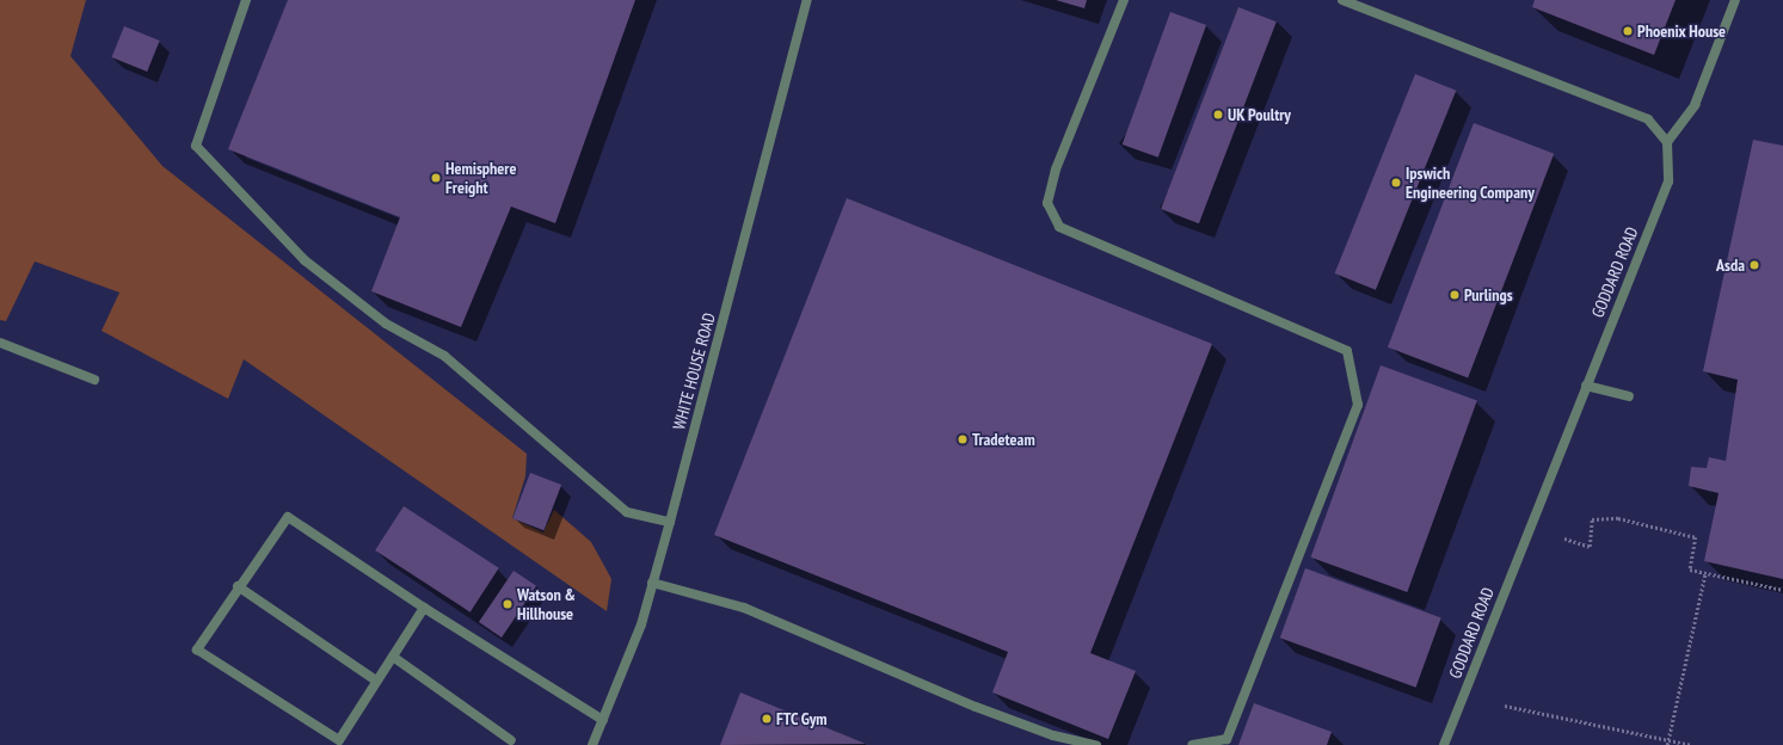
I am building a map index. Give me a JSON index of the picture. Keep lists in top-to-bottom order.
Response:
{
  "streets": {
    "street": ["GODDARD ROAD", "WHITE HOUSE ROAD"]
  },
  "places": [
    "Phoenix House",
    "UK Poultry",
    "Hemisphere Freight",
    "Ipswich Engineering Company",
    "Asda",
    "Purlings",
    "Tradeteam",
    "Watson & Hillhouse",
    "FTC Gym"
  ]
}
